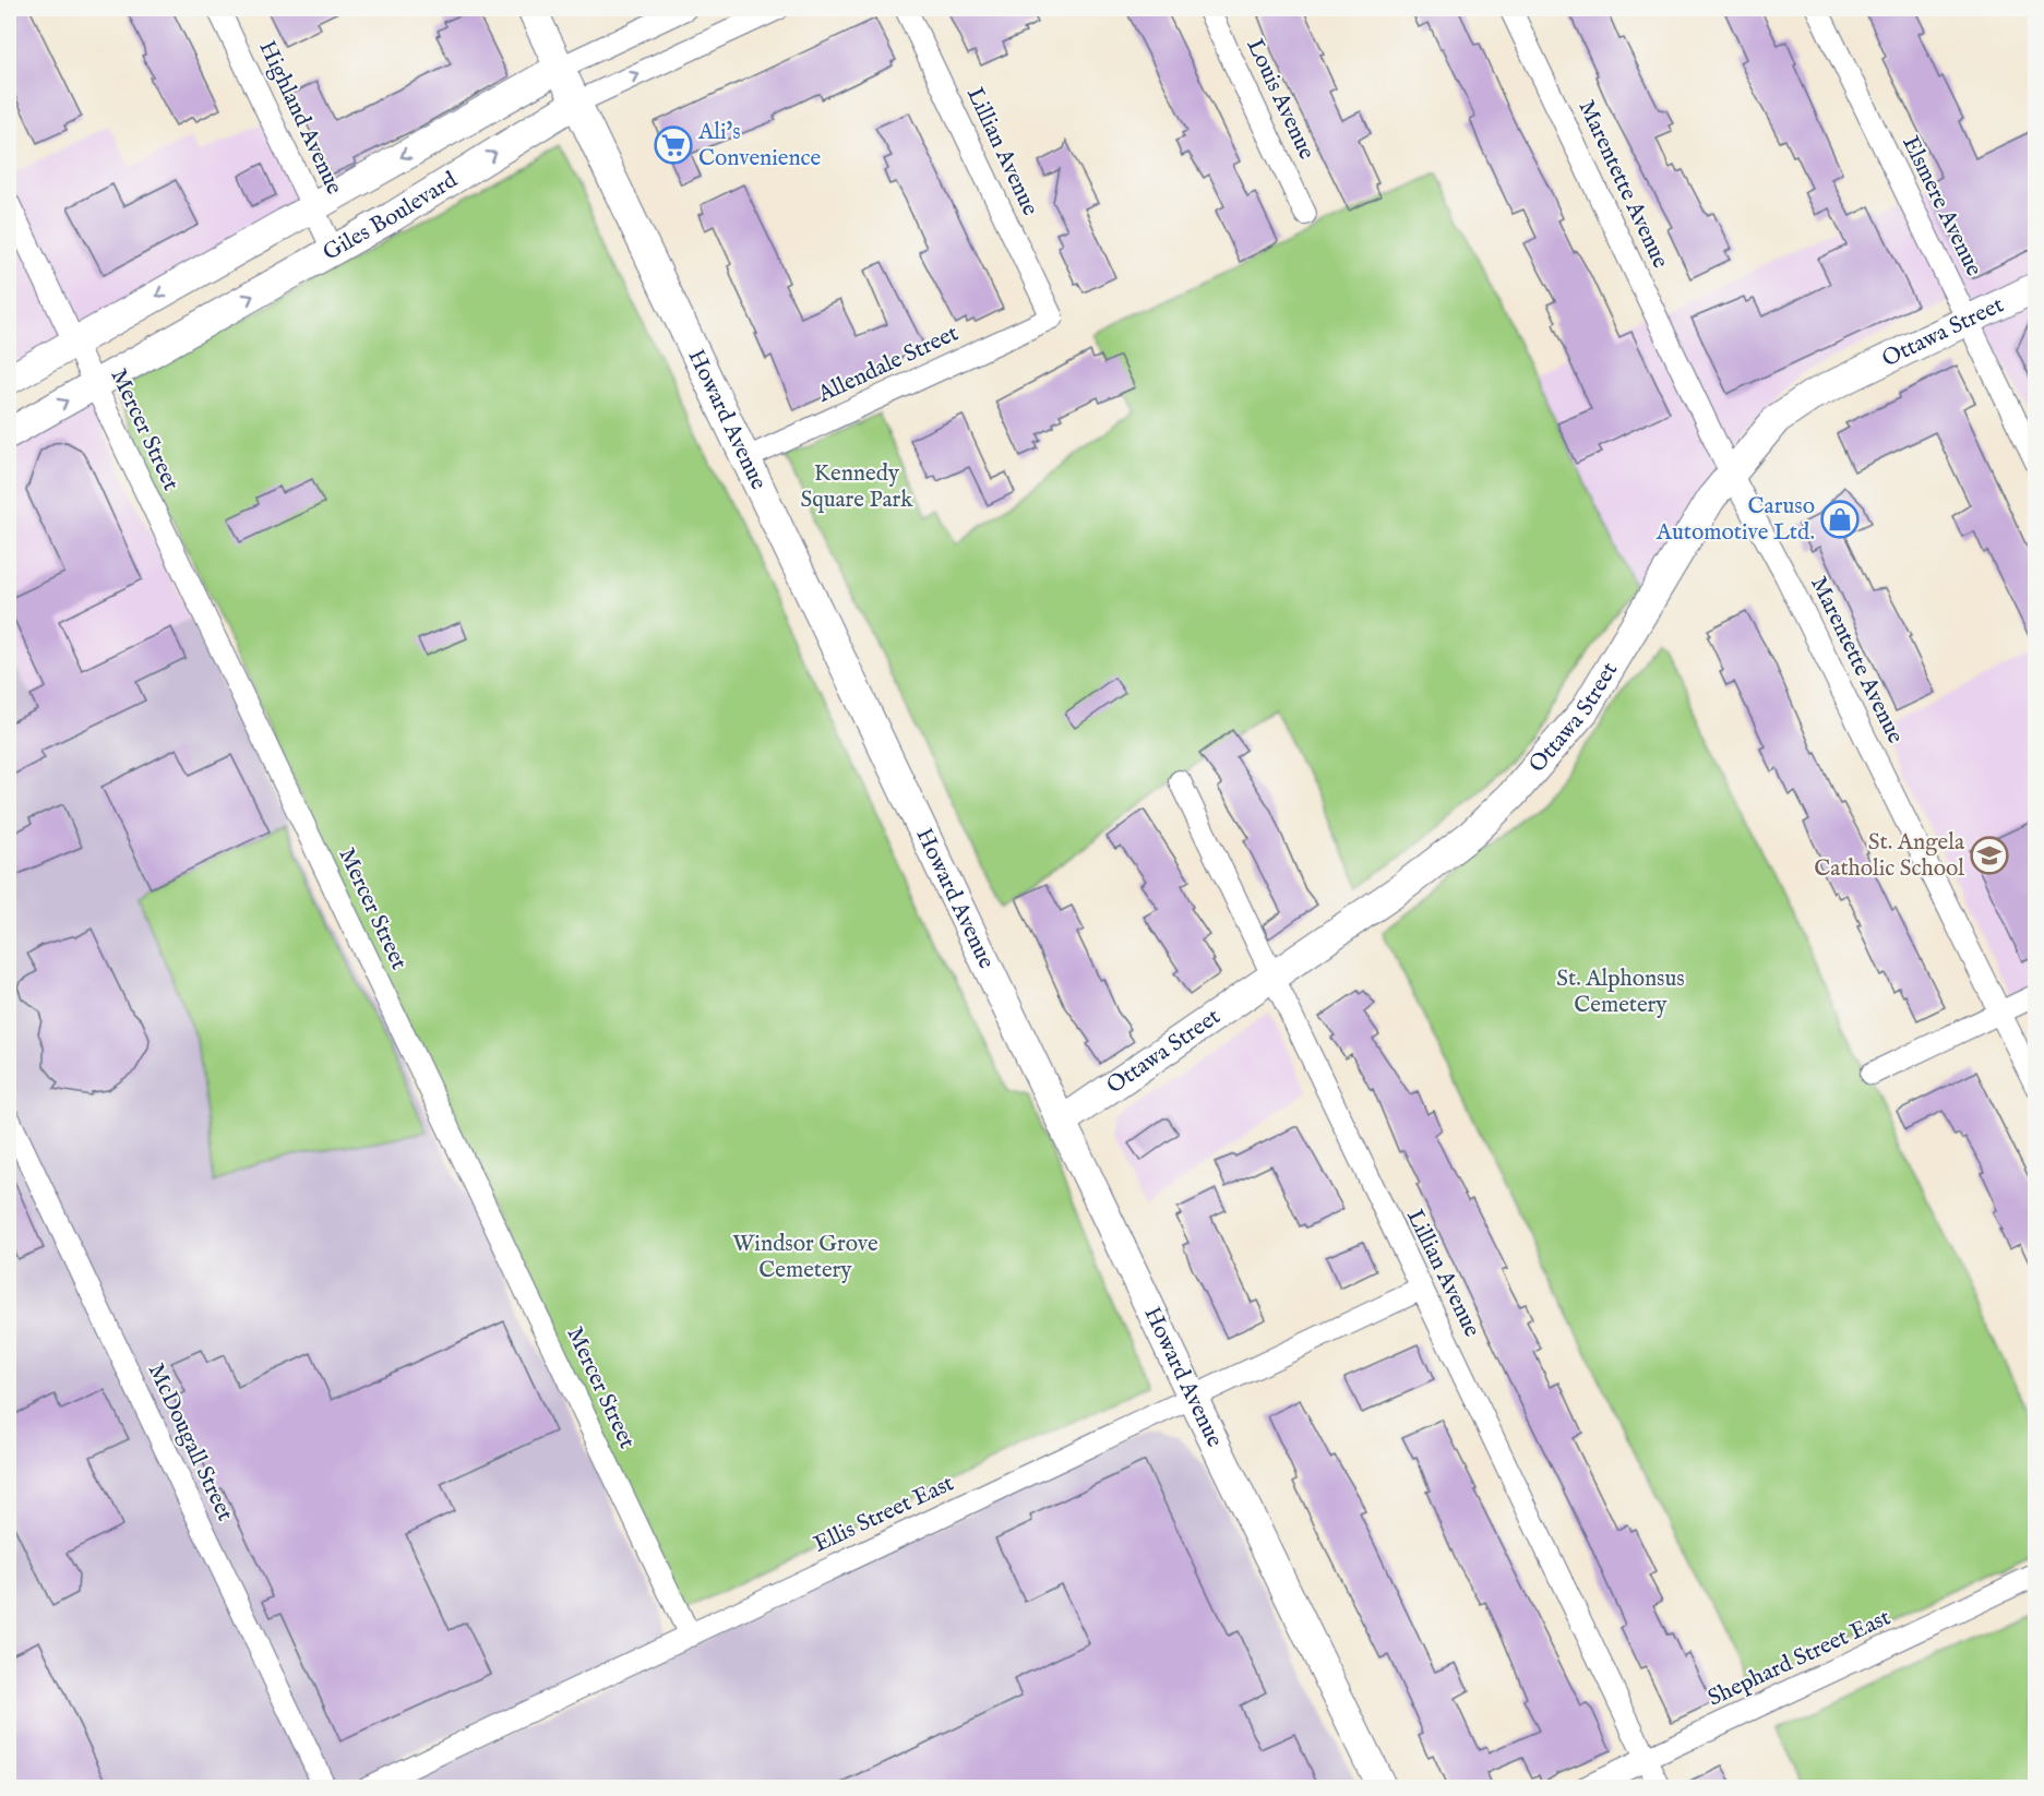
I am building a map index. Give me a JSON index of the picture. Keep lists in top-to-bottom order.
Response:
{
  "streets": {
    "street": [
      "Louis Avenue",
      "Highland Avenue",
      "Lillian Avenue",
      "Marentette Avenue",
      "Elsmere Avenue",
      "Giles Boulevard",
      "Ottawa Street",
      "Allendale Street",
      "Howard Avenue",
      "Mercer Street",
      "McDougall Street",
      "Ellis Street East",
      "Shephard Street East"
    ]
  },
  "crossings": [
    ["Highland Avenue", "Giles Boulevard"],
    ["Lillian Avenue", "Ottawa Street"],
    ["Lillian Avenue", "Allendale Street"],
    ["Lillian Avenue", "Ellis Street East"],
    ["Lillian Avenue", "Shephard Street East"],
    ["Marentette Avenue", "Ottawa Street"],
    ["Elsmere Avenue", "Ottawa Street"],
    ["Giles Boulevard", "Howard Avenue"],
    ["Giles Boulevard", "Mercer Street"],
    ["Ottawa Street", "Howard Avenue"],
    ["Allendale Street", "Howard Avenue"],
    ["Howard Avenue", "Ellis Street East"],
    ["Mercer Street", "Ellis Street East"]
  ],
  "parks": ["Kennedy Square Park", "St. Alphonsus Cemetery", "Windsor Grove Cemetery"],
  "places": {
    "supermarket": ["Ali's Convenience"],
    "shop": ["Caruso Automotive Ltd."],
    "school or university": ["St. Angela Catholic School"]
  }
}
